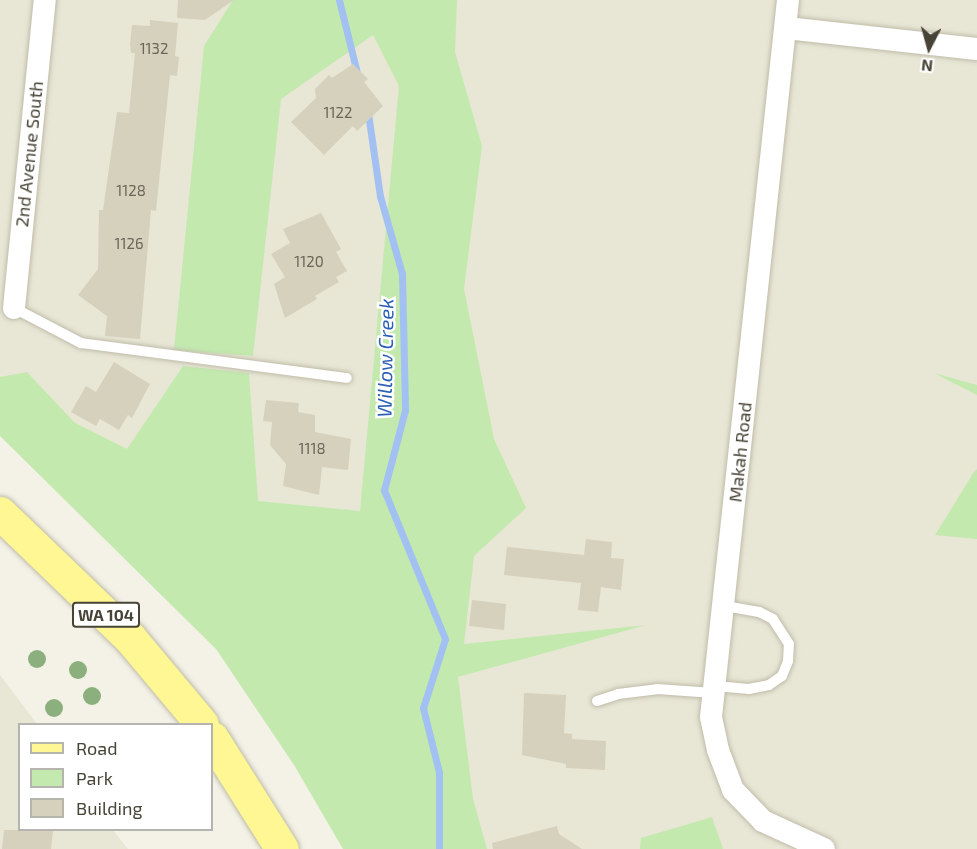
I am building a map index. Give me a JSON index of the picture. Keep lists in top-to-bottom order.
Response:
{
  "streets": {
    "main road": ["WA 104"],
    "street": ["2nd Avenue South", "Makah Road"]
  },
  "water": ["Willow Creek"],
  "house_numbers": [
    "1132",
    "1122",
    "1128",
    "1126",
    "1120",
    "1118"
  ],
  "legend": ["Road", "Park", "Building"],
  "north": "bottom"
}
